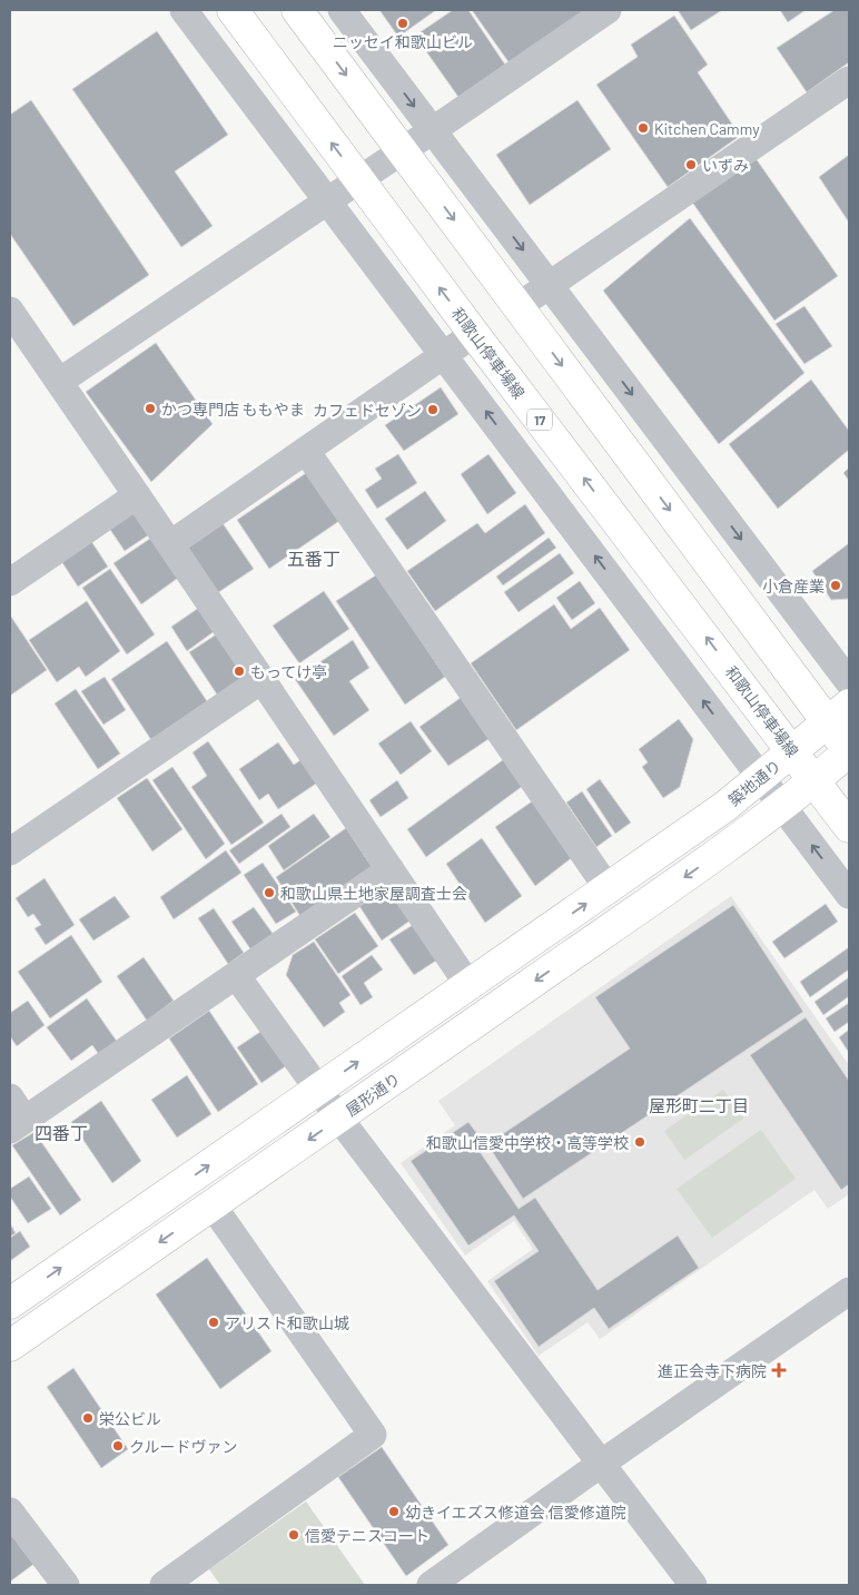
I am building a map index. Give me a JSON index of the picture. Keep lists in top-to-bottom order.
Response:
{
  "streets": {
    "street": [
      "和歌山停車場線",
      "17",
      "築地通り",
      "屋形通り"
    ]
  },
  "crossings": [
    ["和歌山停車場線", "築地通り"]
  ],
  "districts": ["五番丁", "屋形町二丁目", "四番丁"],
  "places": {
    "other": [
      "ニッセイ和歌山ビル",
      "Kitchen Cammy",
      "いずみ",
      "かつ専門店 ももやま",
      "カフェドセゾン",
      "小倉産業",
      "もってけ亭",
      "和歌山県土地家屋調査士会",
      "和歌山信愛中学校・高等学校",
      "アリスト和歌山城",
      "栄公ビル",
      "クルードヴァン",
      "幼きイエズス修道会 信愛修道院",
      "信愛テニスコート"
    ],
    "health": ["進正会寺下病院"]
  }
}
